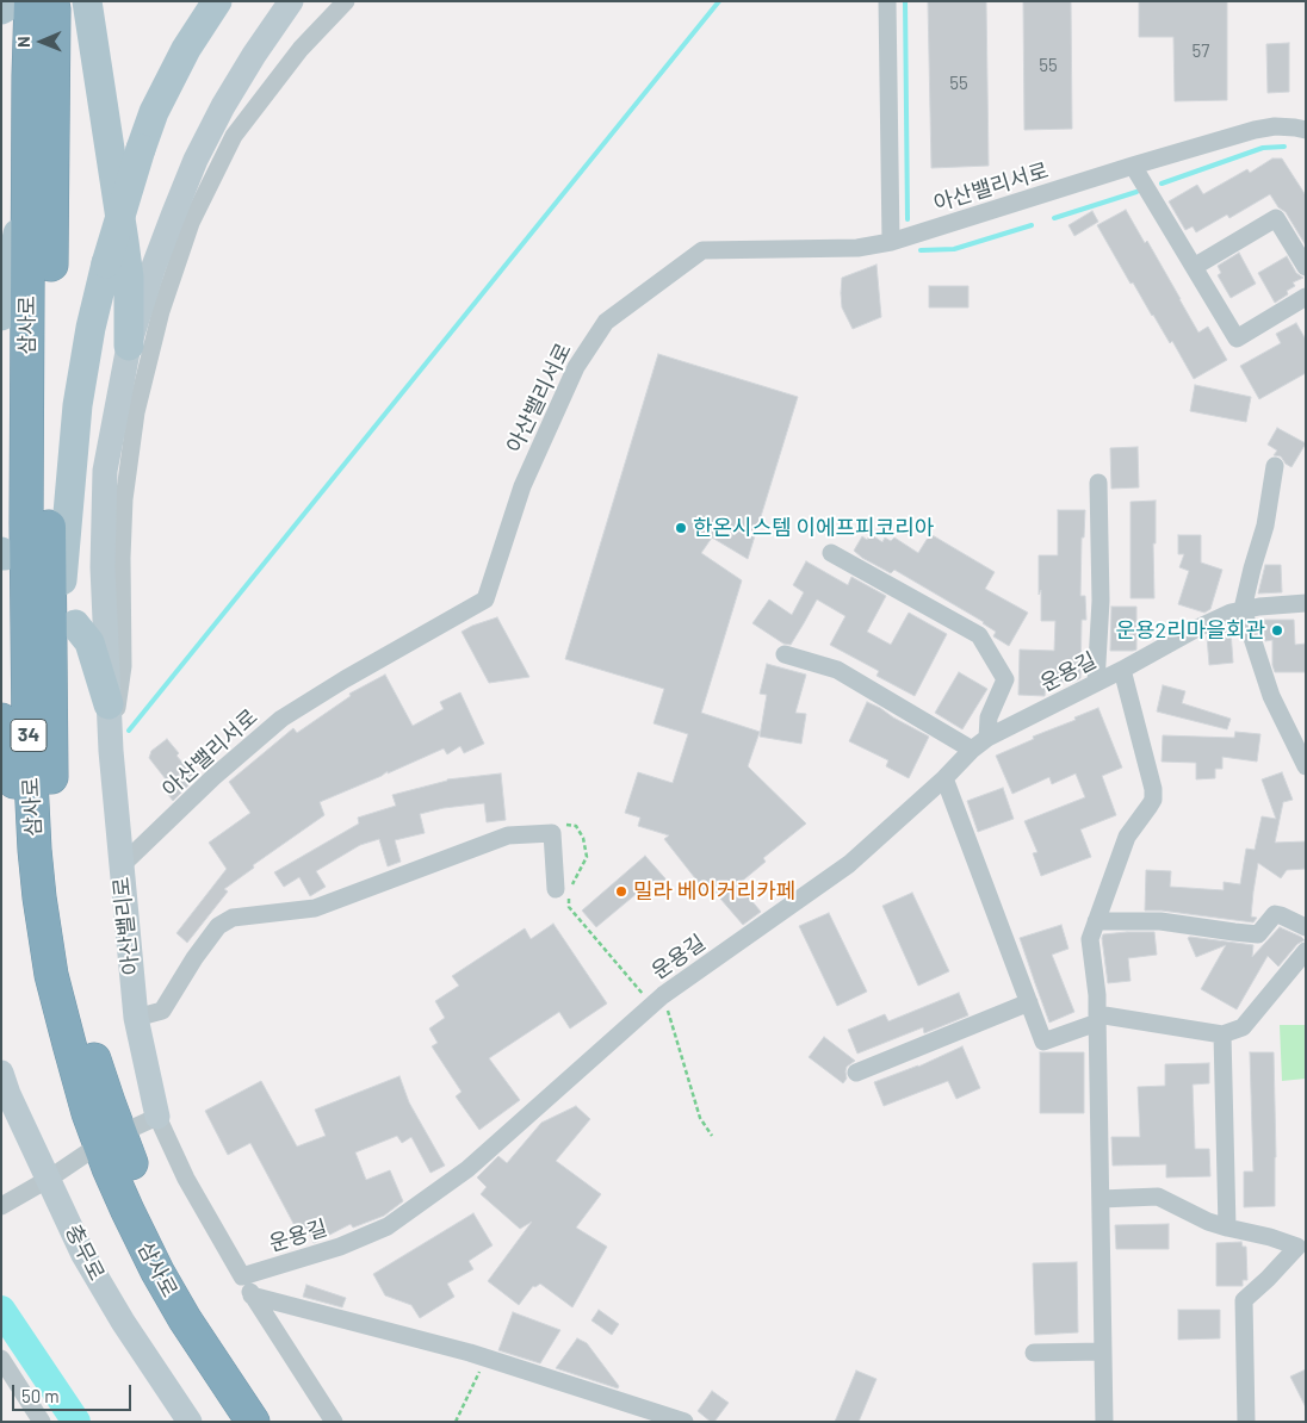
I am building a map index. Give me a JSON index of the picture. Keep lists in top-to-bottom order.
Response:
{
  "streets": {
    "highway": ["삼사로", "34"],
    "street": [
      "아산밸리서로",
      "운용길",
      "아산밸리로",
      "충무로"
    ]
  },
  "crossings": [
    ["아산밸리서로", "아산밸리로"]
  ],
  "places": ["한온시스템 이에프피코리아", "운용2리마을회관", "밀라 베이커리카페"],
  "house_numbers": ["57", "55", "55"],
  "scale_bar": "50 m",
  "north": "left"
}
